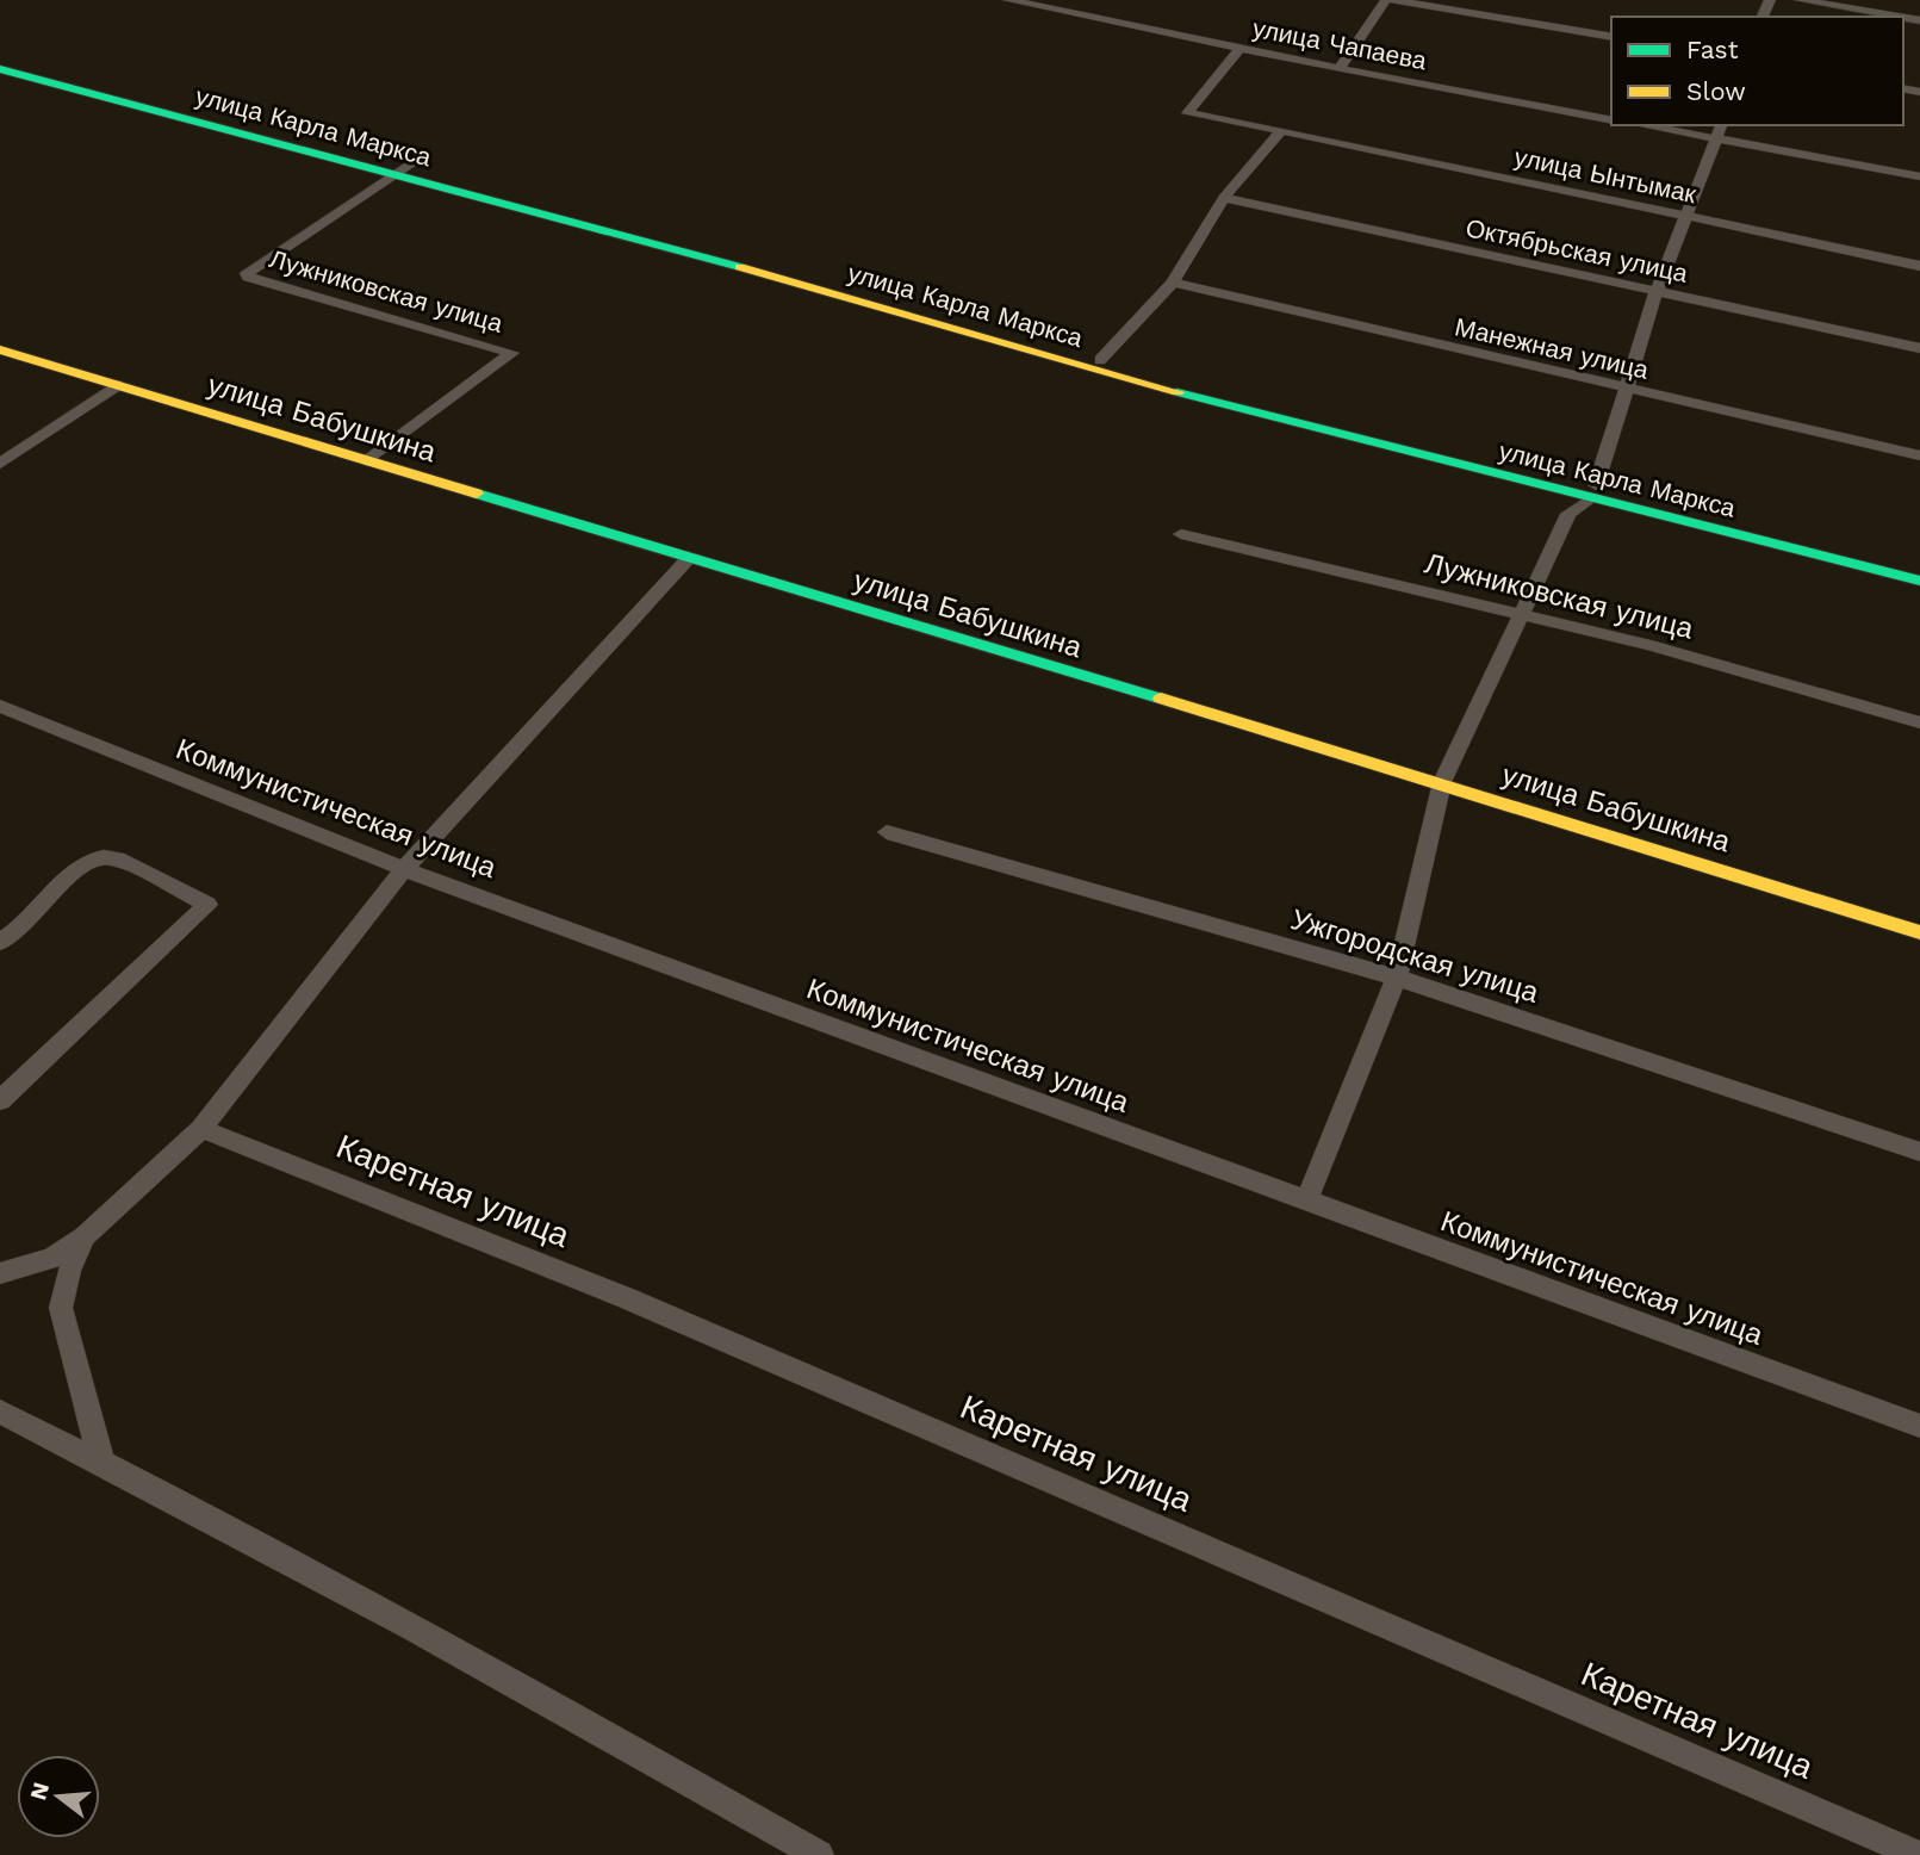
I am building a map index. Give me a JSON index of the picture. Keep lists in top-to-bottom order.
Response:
{
  "streets": {
    "main road": ["улица Карла Маркса", "улица Бабушкина"],
    "street": [
      "улица Чапаева",
      "улица Ынтымак",
      "Октябрьская улица",
      "Лужниковская улица",
      "Манежная улица",
      "Коммунистическая улица",
      "Ужгородская улица",
      "Каретная улица"
    ]
  },
  "crossings": [
    ["улица Чапаева", "улица Ынтымак"],
    ["улица Карла Маркса", "Лужниковская улица"],
    ["Лужниковская улица", "улица Бабушкина"]
  ],
  "legend": ["Fast", "Slow"],
  "north": "left"
}
